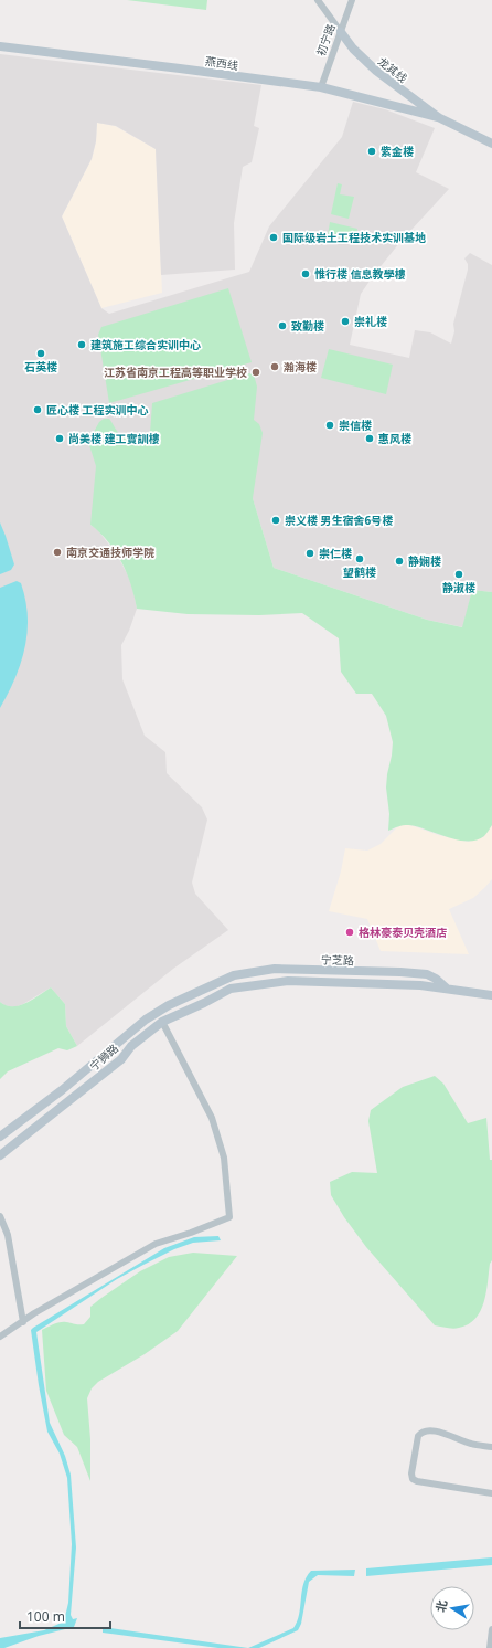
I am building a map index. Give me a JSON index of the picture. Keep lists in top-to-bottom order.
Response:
{
  "streets": {
    "main road": [
      "燕西线",
      "龙其线",
      "宁芝路",
      "宁狮路"
    ],
    "street": ["初宁路"]
  },
  "crossings": [
    ["初宁路", "燕西线"],
    ["初宁路", "龙其线"],
    ["燕西线", "龙其线"],
    ["宁芝路", "宁狮路"]
  ],
  "places": [
    "紫金楼",
    "国际级岩土工程技术实训基地",
    "惟行楼 信息教學樓",
    "崇礼楼",
    "致勤楼",
    "建筑施工综合实训中心",
    "石英楼",
    "瀚海楼",
    "江苏省南京工程高等职业学校",
    "匠心楼 工程实训中心",
    "崇信楼",
    "尚美楼 建工實訓樓",
    "惠风楼",
    "崇义楼 男生宿舍6号楼",
    "南京交通技师学院",
    "崇仁楼",
    "望鹤楼",
    "静娴楼",
    "静淑楼",
    "格林豪泰贝壳酒店"
  ],
  "scale_bar": "100 m",
  "north": "left"
}
